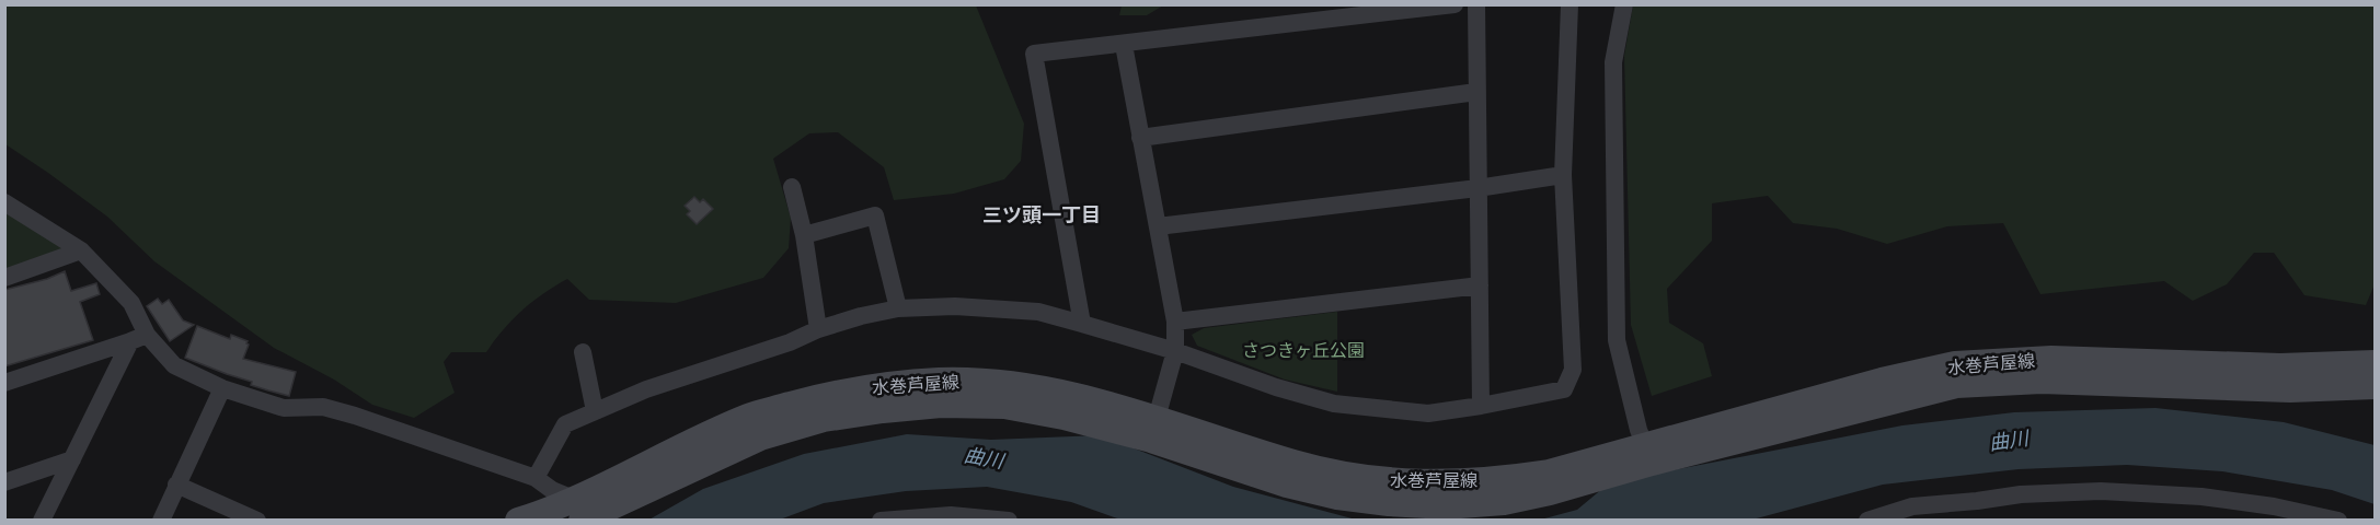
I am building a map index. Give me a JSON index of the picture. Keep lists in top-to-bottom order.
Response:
{
  "streets": {
    "main road": ["水巻芦屋線"]
  },
  "districts": ["三ツ頭一丁目"],
  "water": ["曲川"],
  "parks": ["さつきヶ丘公園"]
}
